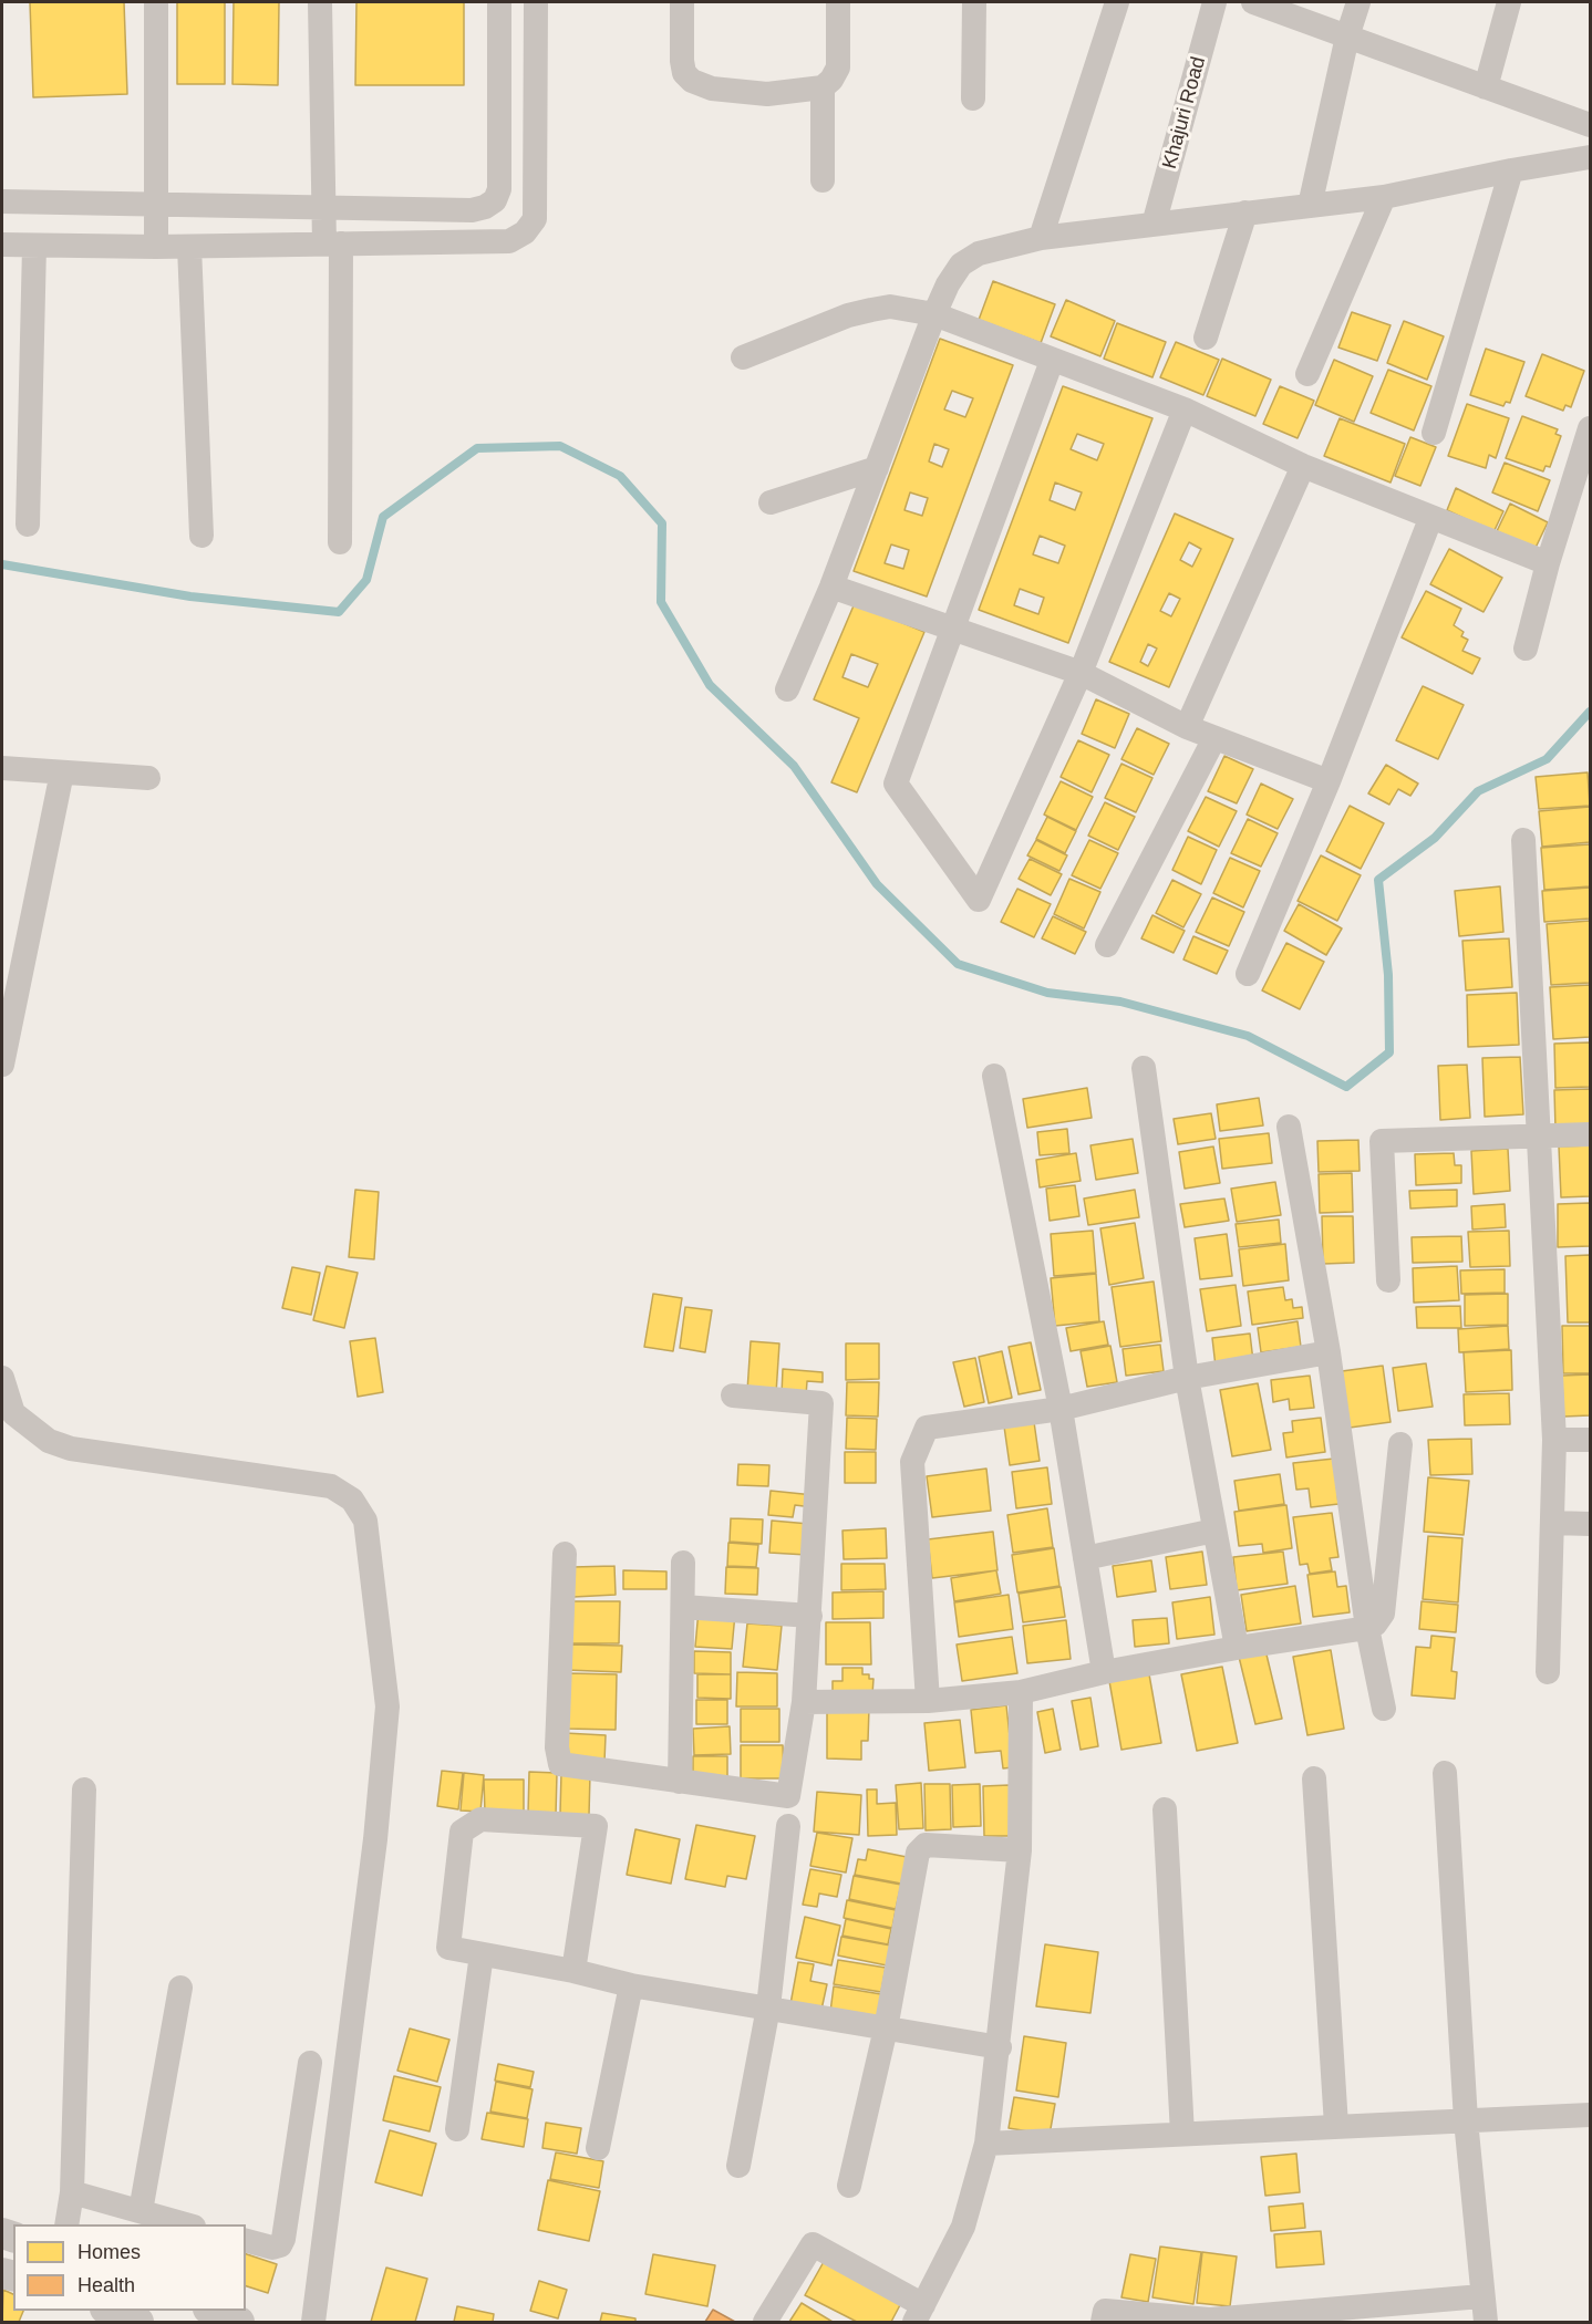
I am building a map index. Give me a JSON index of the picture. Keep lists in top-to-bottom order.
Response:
{
  "streets": {
    "street": ["Khajuri Road"]
  },
  "legend": ["Homes", "Health"]
}
